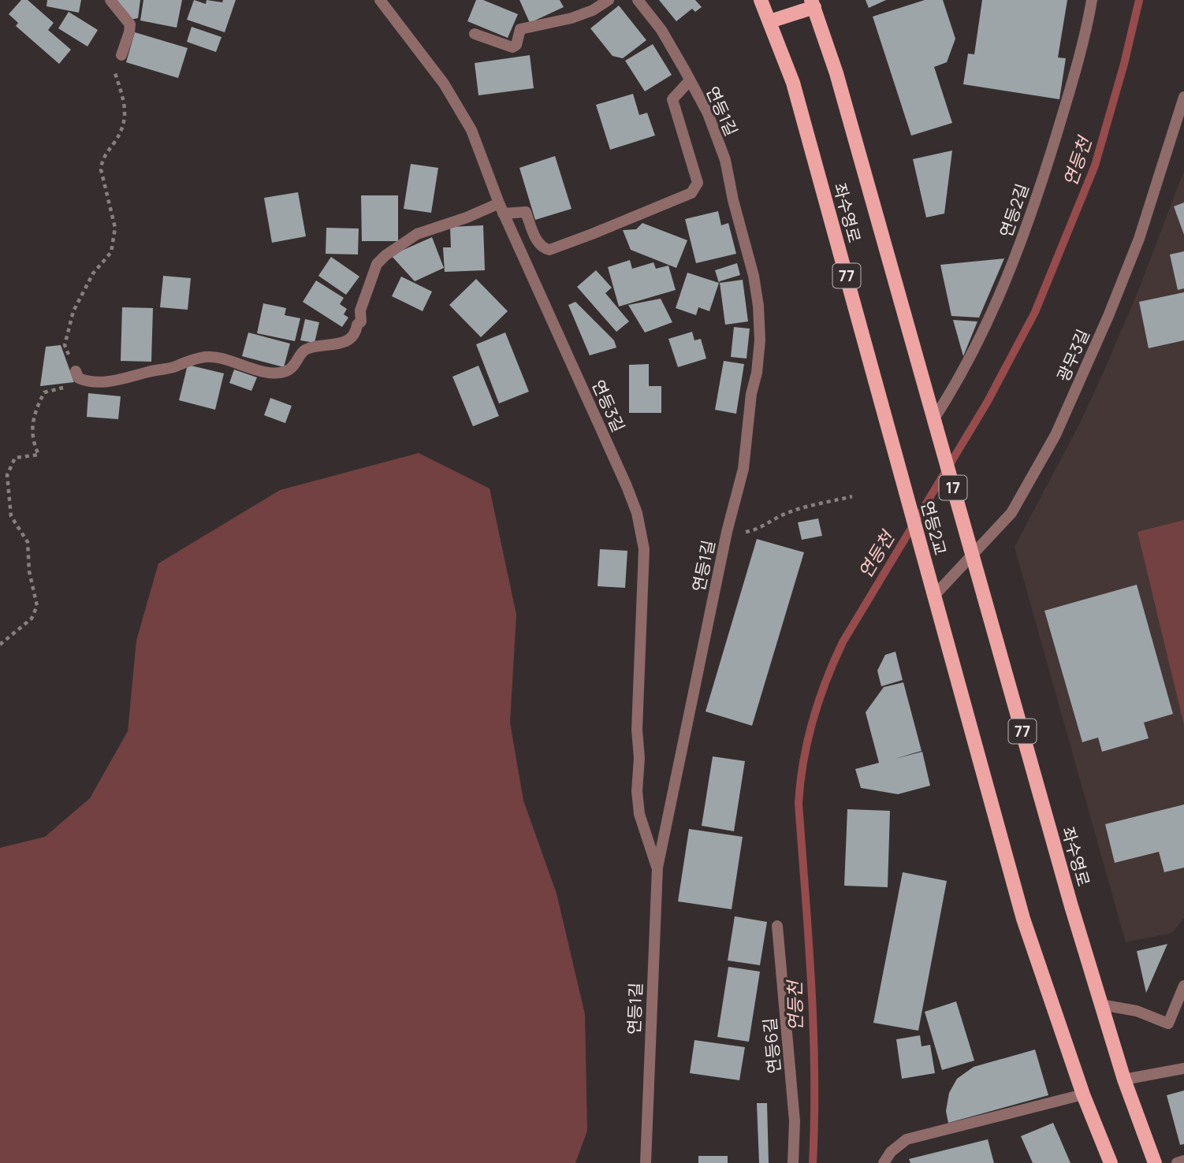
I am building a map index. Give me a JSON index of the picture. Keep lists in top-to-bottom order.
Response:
{
  "streets": {
    "main road": [
      "좌수영로",
      "77",
      "17",
      "연등2교"
    ],
    "street": [
      "연등1길",
      "연등2길",
      "광무3길",
      "연등3길",
      "연등6길"
    ]
  },
  "crossings": [
    ["연등1길", "연등3길"],
    ["연등2길", "좌수영로"],
    ["연등2길", "연등2교"],
    ["좌수영로", "광무3길"],
    ["좌수영로", "연등2교"],
    ["광무3길", "연등2교"]
  ],
  "water": ["연등천"]
}
